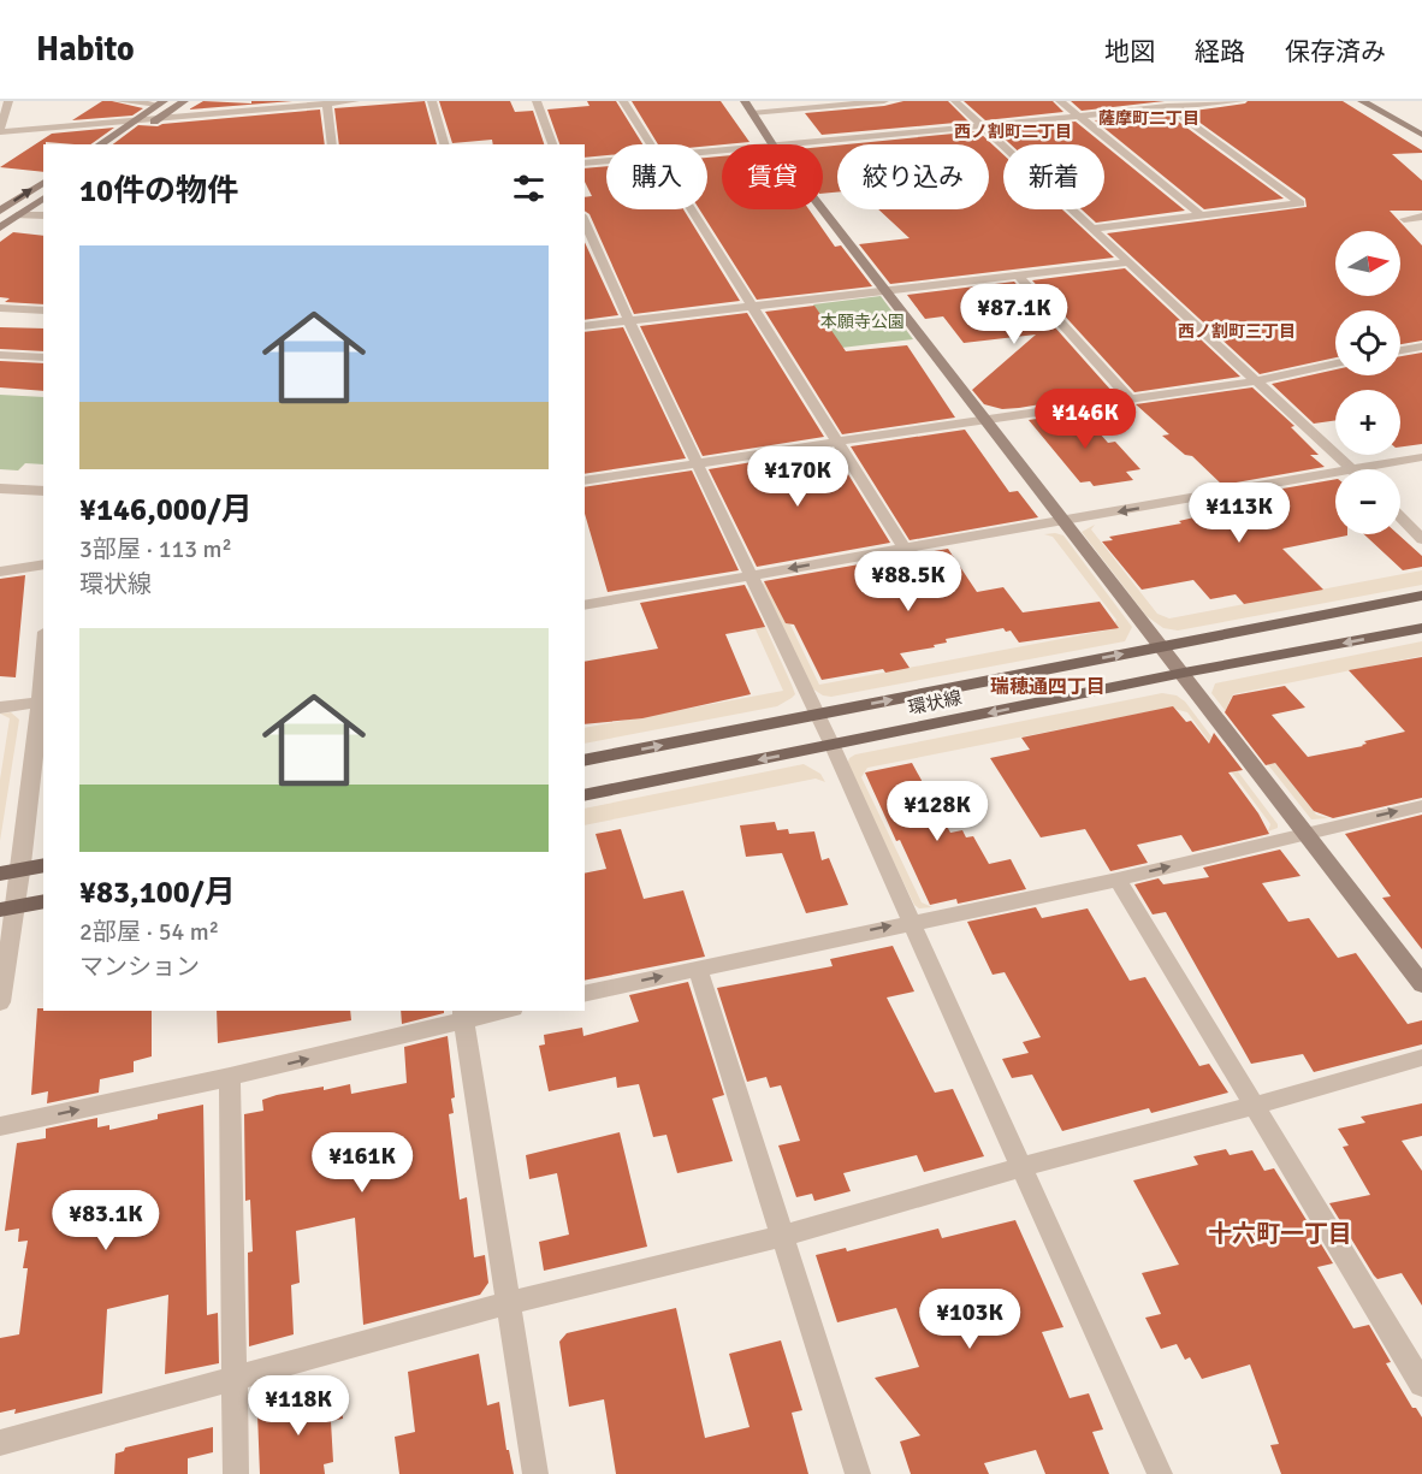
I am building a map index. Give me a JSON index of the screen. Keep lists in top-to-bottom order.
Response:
{
  "streets": {
    "main road": ["環状線"]
  },
  "districts": [
    "薩摩町二丁目",
    "西ノ割町二丁目",
    "西ノ割町三丁目",
    "瑞穂通四丁目",
    "十六町一丁目"
  ],
  "parks": ["本願寺公園"],
  "north": "right",
  "page": {
    "header": "Habito",
    "nav": ["地図", "経路", "保存済み"],
    "chip": [
      "購入",
      "賃貸",
      "絞り込み",
      "新着"
    ],
    "heading": "10件の物件",
    "map_buttons": ["+", "−"],
    "list": [
      {
        "name": "¥146,000/月",
        "note": "3部屋 · 113 m² · 環状線"
      },
      {
        "name": "¥83,100/月",
        "note": "2部屋 · 54 m² · マンション"
      }
    ],
    "price": [
      "¥87.1K",
      "¥146K",
      "¥170K",
      "¥113K",
      "¥88.5K",
      "¥128K",
      "¥161K",
      "¥83.1K",
      "¥103K",
      "¥118K"
    ]
  }
}
